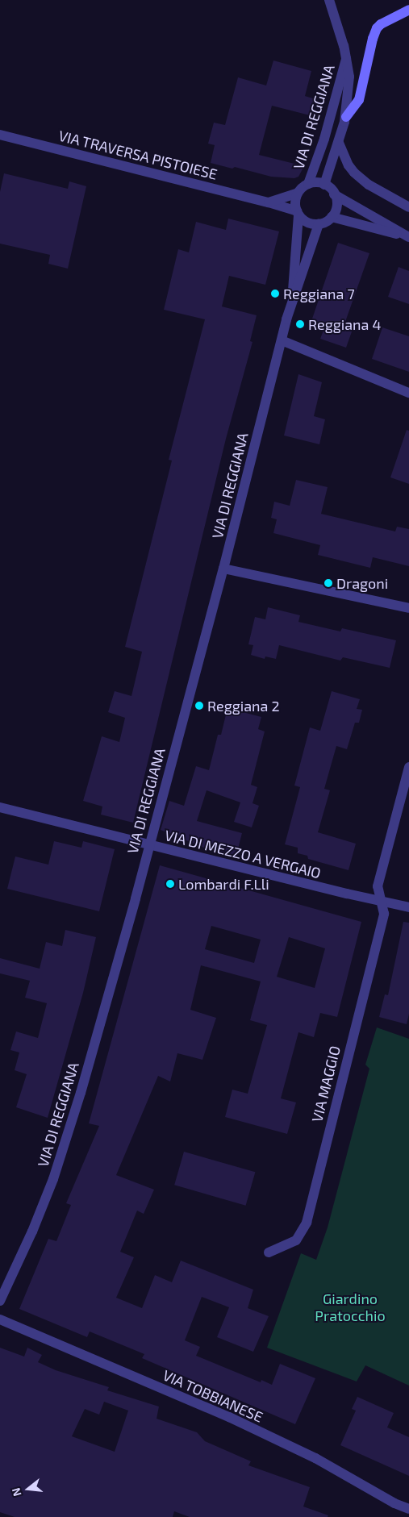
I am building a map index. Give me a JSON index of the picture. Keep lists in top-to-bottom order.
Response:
{
  "streets": {
    "street": [
      "VIA DI REGGIANA",
      "VIA TRAVERSA PISTOIESE",
      "VIA DI MEZZO A VERGAIO",
      "VIA MAGGIO",
      "VIA TOBBIANESE"
    ]
  },
  "crossings": [
    ["VIA DI REGGIANA", "VIA TRAVERSA PISTOIESE"],
    ["VIA DI REGGIANA", "VIA DI MEZZO A VERGAIO"],
    ["VIA DI MEZZO A VERGAIO", "VIA MAGGIO"]
  ],
  "parks": ["Giardino Pratocchio"],
  "places": [
    "Reggiana 7",
    "Reggiana 4",
    "Dragoni",
    "Reggiana 2",
    "Lombardi F.Lli"
  ],
  "north": "left"
}
